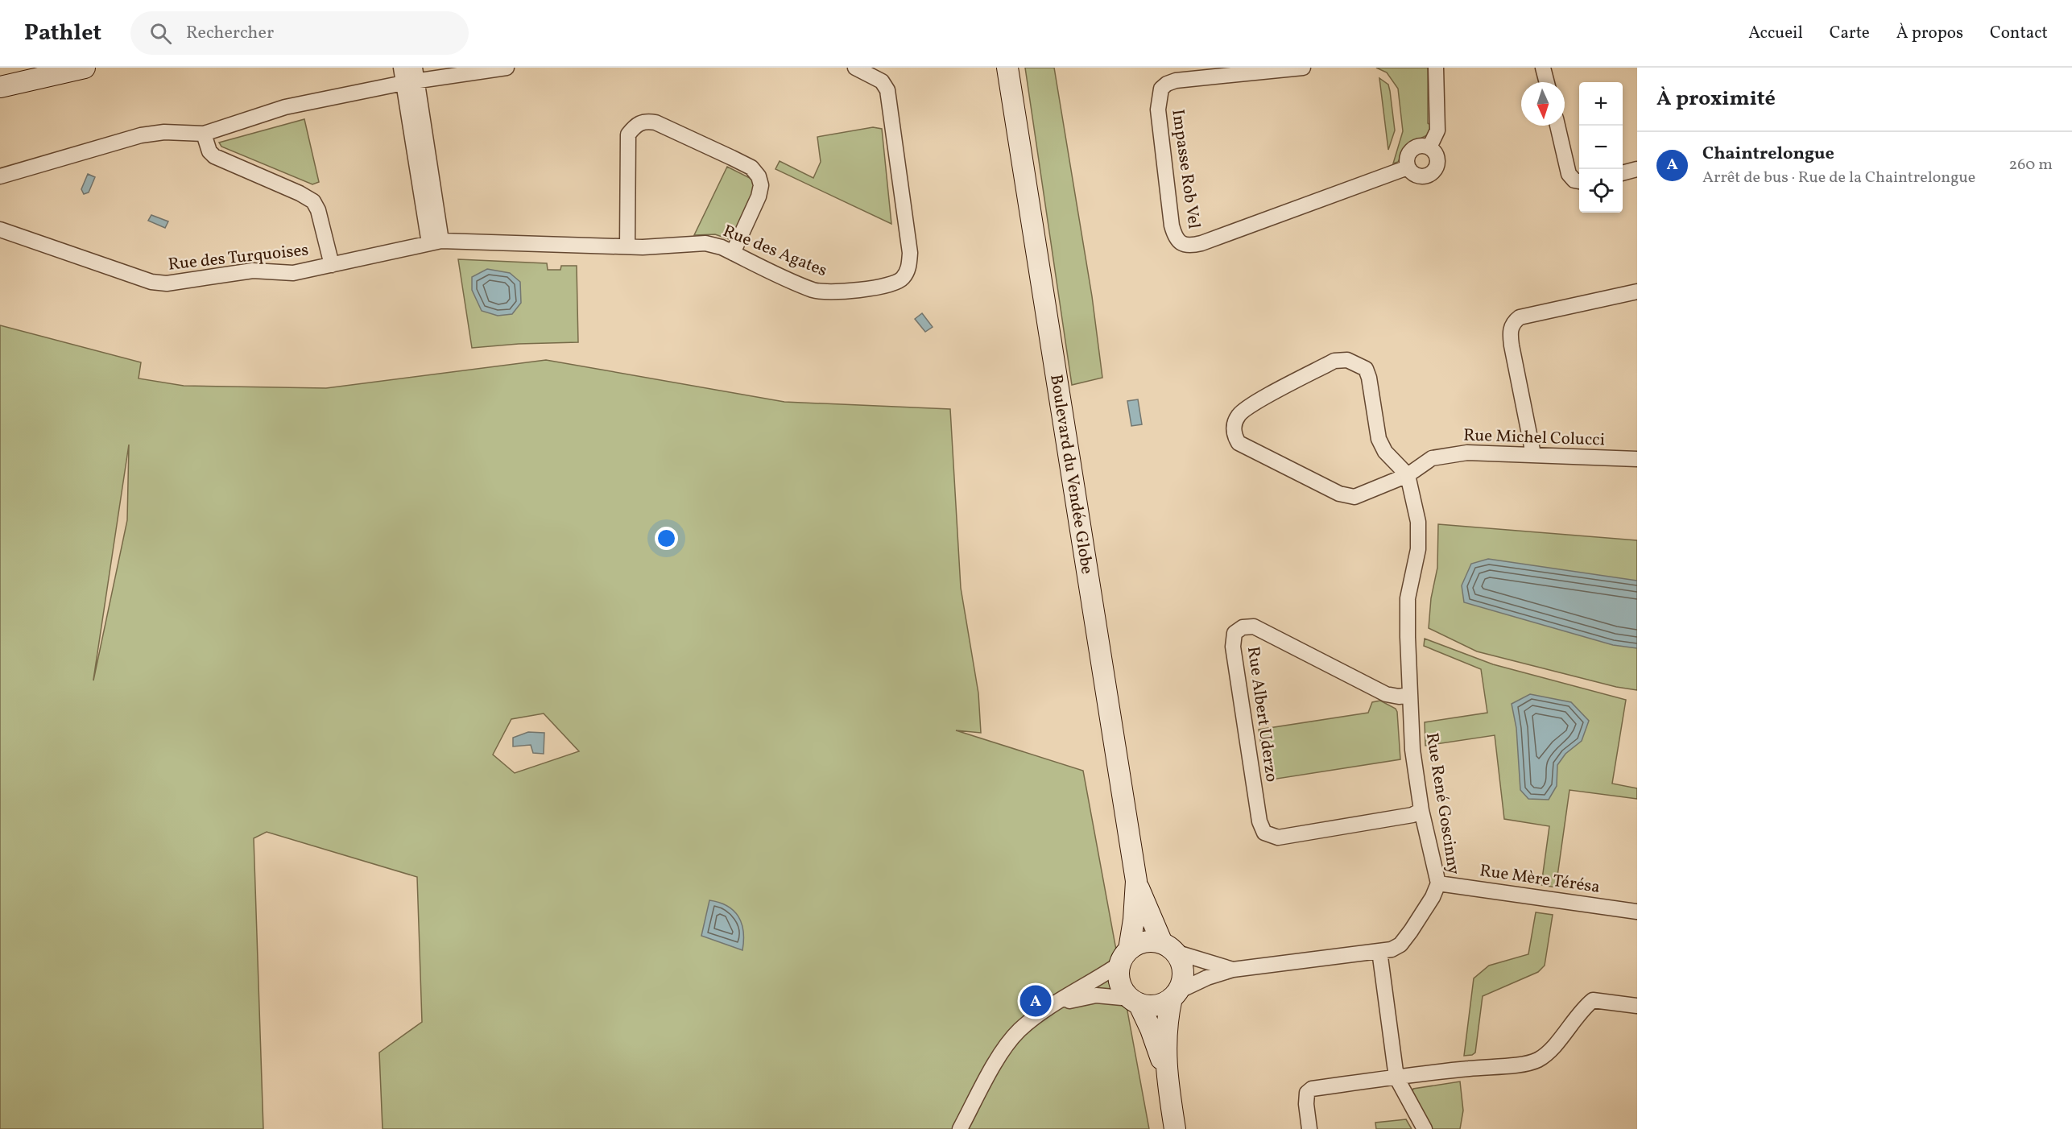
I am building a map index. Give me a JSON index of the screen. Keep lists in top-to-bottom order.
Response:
{
  "streets": {
    "main road": ["Boulevard du Vendée Globe"],
    "street": [
      "Impasse Rob Vel",
      "Rue des Agates",
      "Rue des Turquoises",
      "Rue Michel Colucci",
      "Rue Albert Uderzo",
      "Rue René Goscinny",
      "Rue Mère Térésa"
    ]
  },
  "crossings": [
    ["Rue des Agates", "Rue des Turquoises"],
    ["Rue Michel Colucci", "Rue René Goscinny"],
    ["Rue Albert Uderzo", "Rue René Goscinny"],
    ["Rue René Goscinny", "Rue Mère Térésa"]
  ],
  "north": "bottom",
  "page": {
    "header": "Pathlet",
    "search": "Rechercher",
    "nav": [
      "Accueil",
      "Carte",
      "À propos",
      "Contact"
    ],
    "heading": "À proximité",
    "map_buttons": ["+", "−"],
    "list": [
      {
        "mark": "A",
        "name": "Chaintrelongue",
        "note": "Arrêt de bus · Rue de la Chaintrelongue",
        "value": "260 m"
      }
    ],
    "pins": "A"
  }
}
